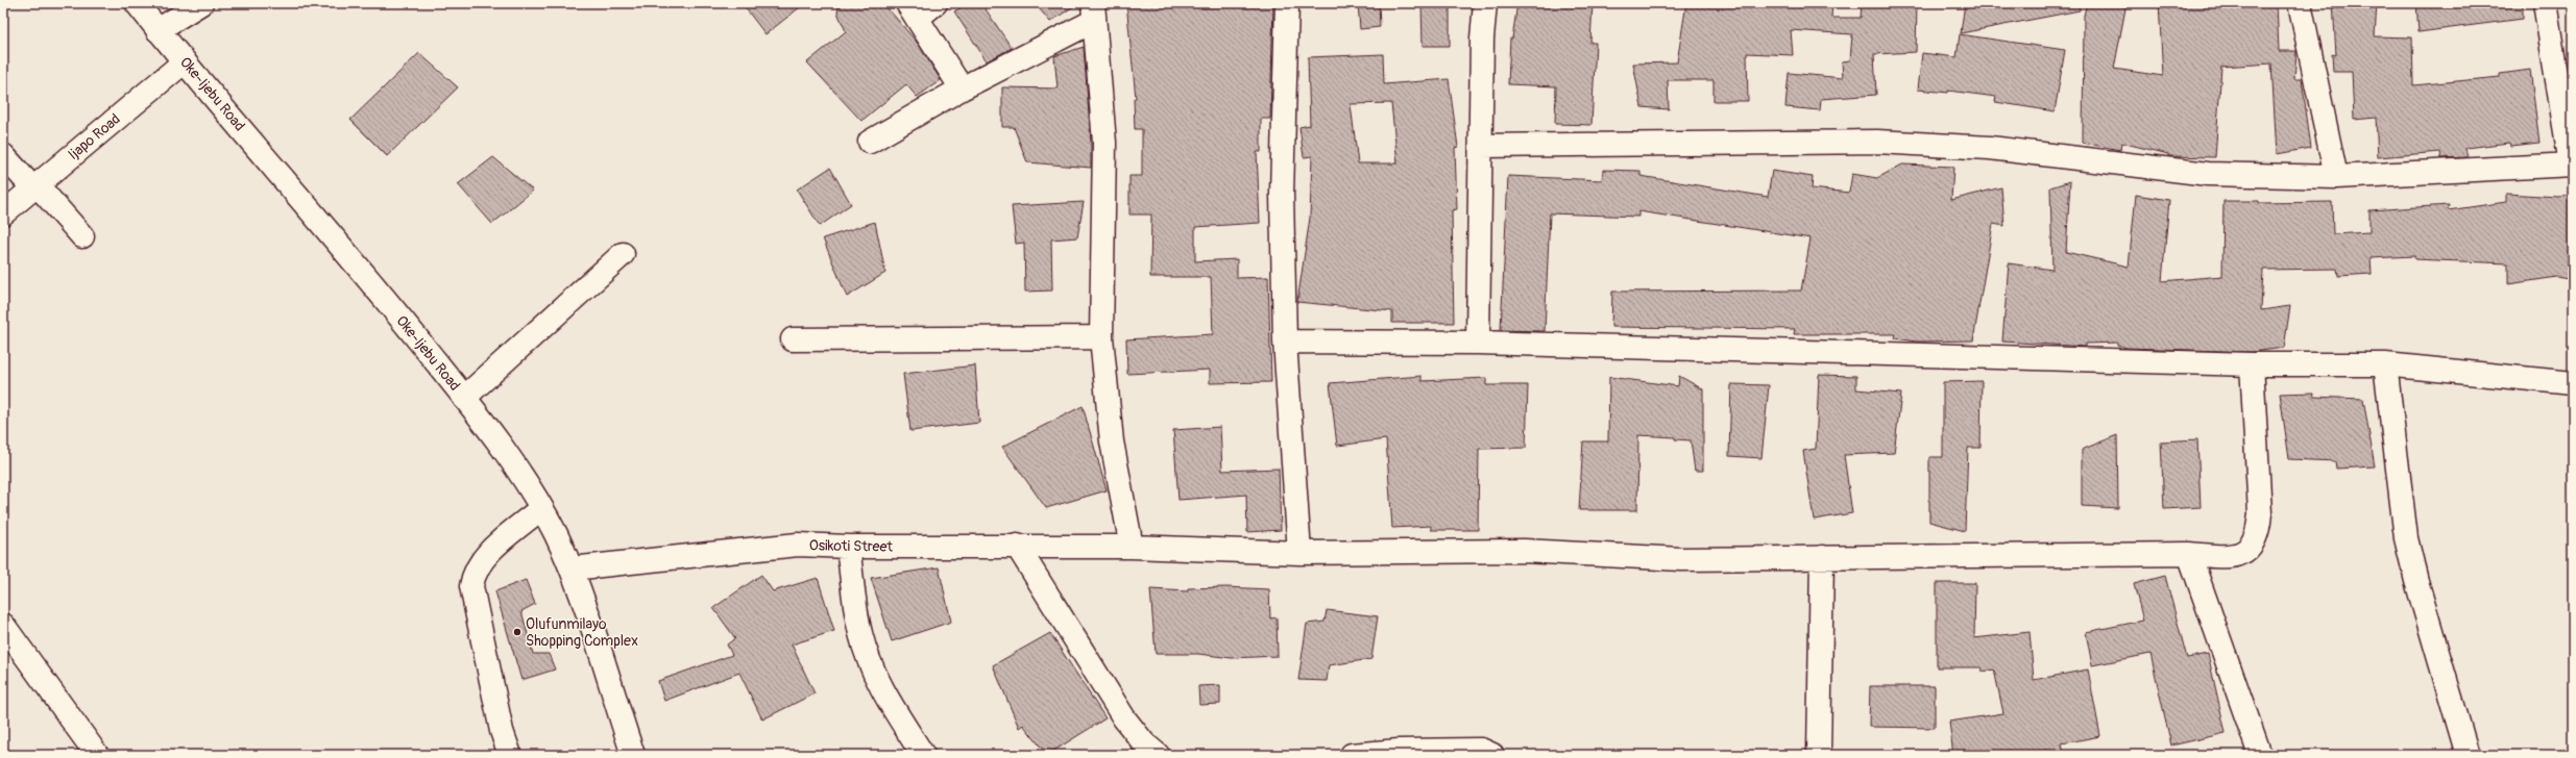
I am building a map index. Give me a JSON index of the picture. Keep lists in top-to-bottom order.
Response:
{
  "streets": {
    "street": ["Oke-Ijebu Road", "Ijapo Road", "Osikoti Street"]
  },
  "crossings": [
    ["Oke-Ijebu Road", "Ijapo Road"],
    ["Oke-Ijebu Road", "Osikoti Street"]
  ],
  "places": ["Olufunmilayo Shopping Complex"]
}
